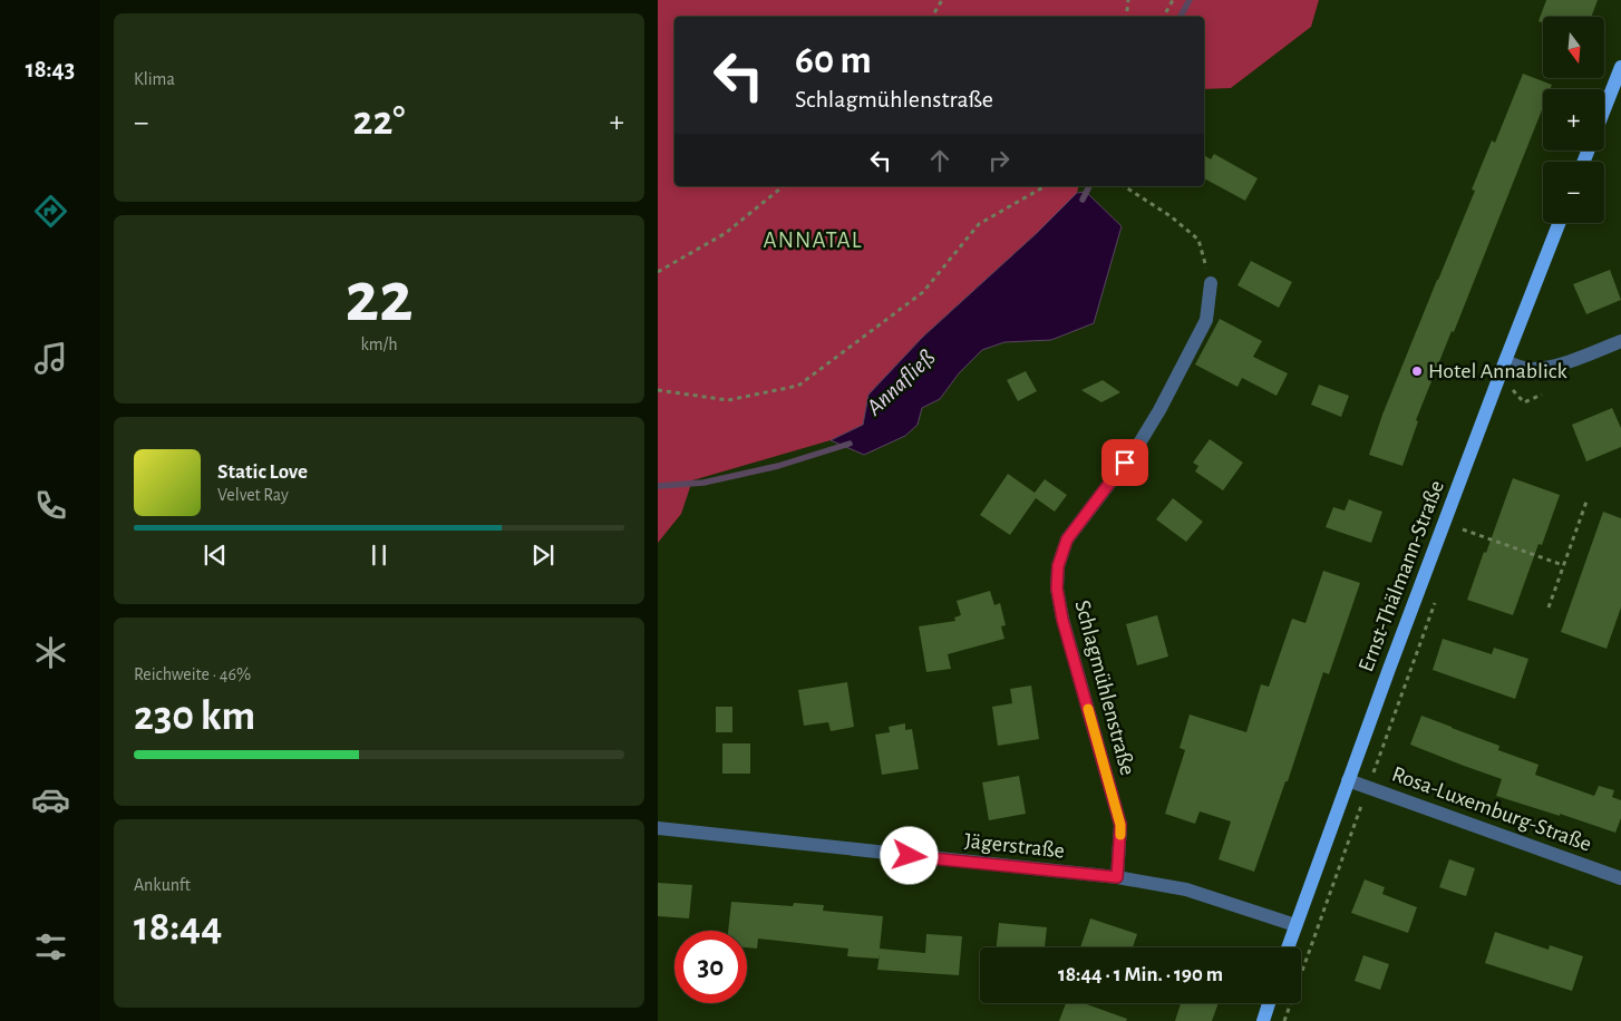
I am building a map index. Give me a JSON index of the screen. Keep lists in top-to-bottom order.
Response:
{
  "streets": {
    "main road": ["Ernst-Thälmann-Straße"],
    "street": ["Schlagmühlenstraße", "Rosa-Luxemburg-Straße", "Jägerstraße"]
  },
  "crossings": [
    ["Ernst-Thälmann-Straße", "Rosa-Luxemburg-Straße"],
    ["Ernst-Thälmann-Straße", "Jägerstraße"],
    ["Schlagmühlenstraße", "Jägerstraße"]
  ],
  "districts": ["ANNATAL"],
  "water": ["Annafließ"],
  "places": ["Hotel Annablick"],
  "north": "bottom",
  "page": {
    "tabs": "18:43",
    "tile": [
      "Klima",
      ["22", "km/h"],
      ["Reichweite · 46%", "230 km"],
      ["Ankunft", "18:44"]
    ],
    "map_buttons": ["+", "−"],
    "turn": ["60 m", "Schlagmühlenstraße"],
    "heat": ["−", "22°", "+"],
    "song": ["Static Love", "Velvet Ray"],
    "limit": "30",
    "trip": "18:44 · 1 Min. · 190 m"
  }
}
